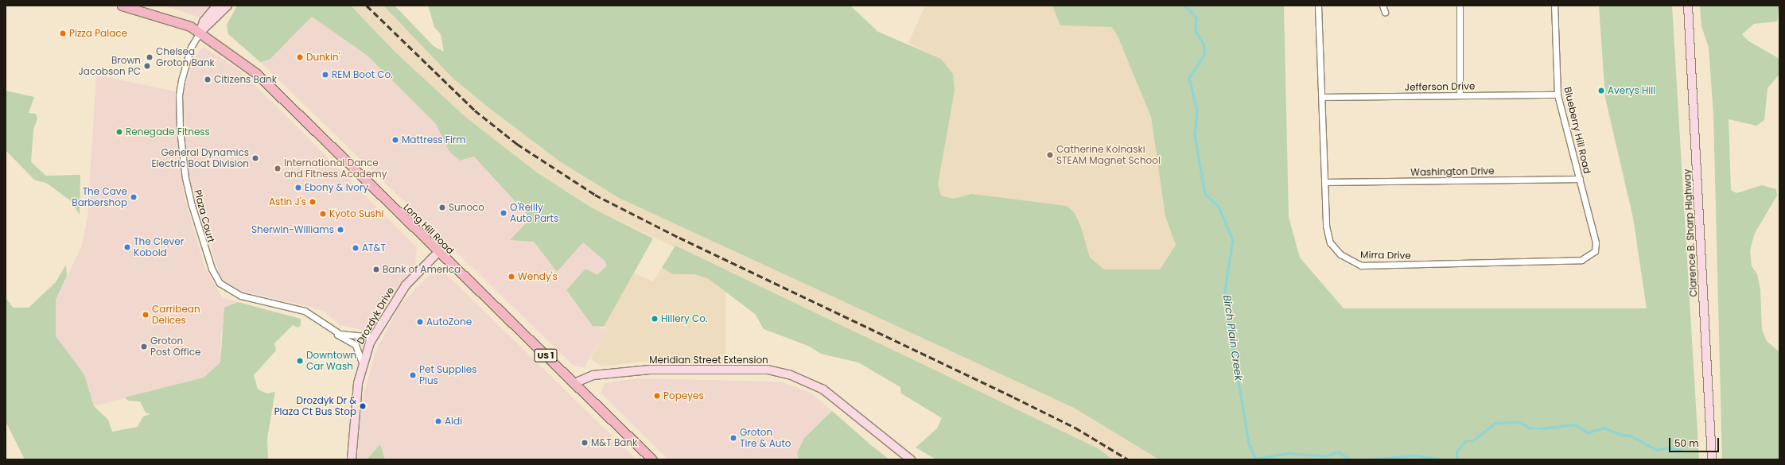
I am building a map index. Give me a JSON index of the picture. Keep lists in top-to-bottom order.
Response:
{
  "streets": {
    "main road": ["Long Hill Road", "US 1"],
    "street": [
      "Jefferson Drive",
      "Blueberry Hill Road",
      "Washington Drive",
      "Plaza Court",
      "Clarence B. Sharp Highway",
      "Mirra Drive",
      "Drozdyk Drive",
      "Meridian Street Extension"
    ]
  },
  "crossings": [
    ["Jefferson Drive", "Blueberry Hill Road"],
    ["Jefferson Drive", "Mirra Drive"],
    ["Blueberry Hill Road", "Washington Drive"],
    ["Blueberry Hill Road", "Mirra Drive"],
    ["Washington Drive", "Mirra Drive"],
    ["Plaza Court", "Long Hill Road"],
    ["Plaza Court", "Drozdyk Drive"],
    ["Plaza Court", "US 1"],
    ["Long Hill Road", "Drozdyk Drive"],
    ["Long Hill Road", "US 1"],
    ["Long Hill Road", "Meridian Street Extension"]
  ],
  "water": ["Birch Plain Creek"],
  "places": [
    "Pizza Palace",
    "Chelsea Groton Bank",
    "Dunkin'",
    "Brown Jacobson PC",
    "REM Boot Co.",
    "Citizens Bank",
    "Averys Hill",
    "Renegade Fitness",
    "Mattress Firm",
    "Catherine Kolnaski STEAM Magnet School",
    "General Dynamics Electric Boat Division",
    "International Dance and Fitness Academy",
    "Ebony & Ivory",
    "The Cave Barbershop",
    "Astin J's",
    "Sunoco",
    "O'Reilly Auto Parts",
    "Kyoto Sushi",
    "Sherwin-Williams",
    "The Clever Kobold",
    "AT&T",
    "Bank of America",
    "Wendy's",
    "Carribean Delices",
    "Hillery Co.",
    "AutoZone",
    "Groton Post Office",
    "Downtown Car Wash",
    "Pet Supplies Plus",
    "Popeyes",
    "Drozdyk Dr & Plaza Ct Bus Stop",
    "Aldi",
    "Groton Tire & Auto",
    "M&T Bank"
  ],
  "scale_bar": "50 m"
}
